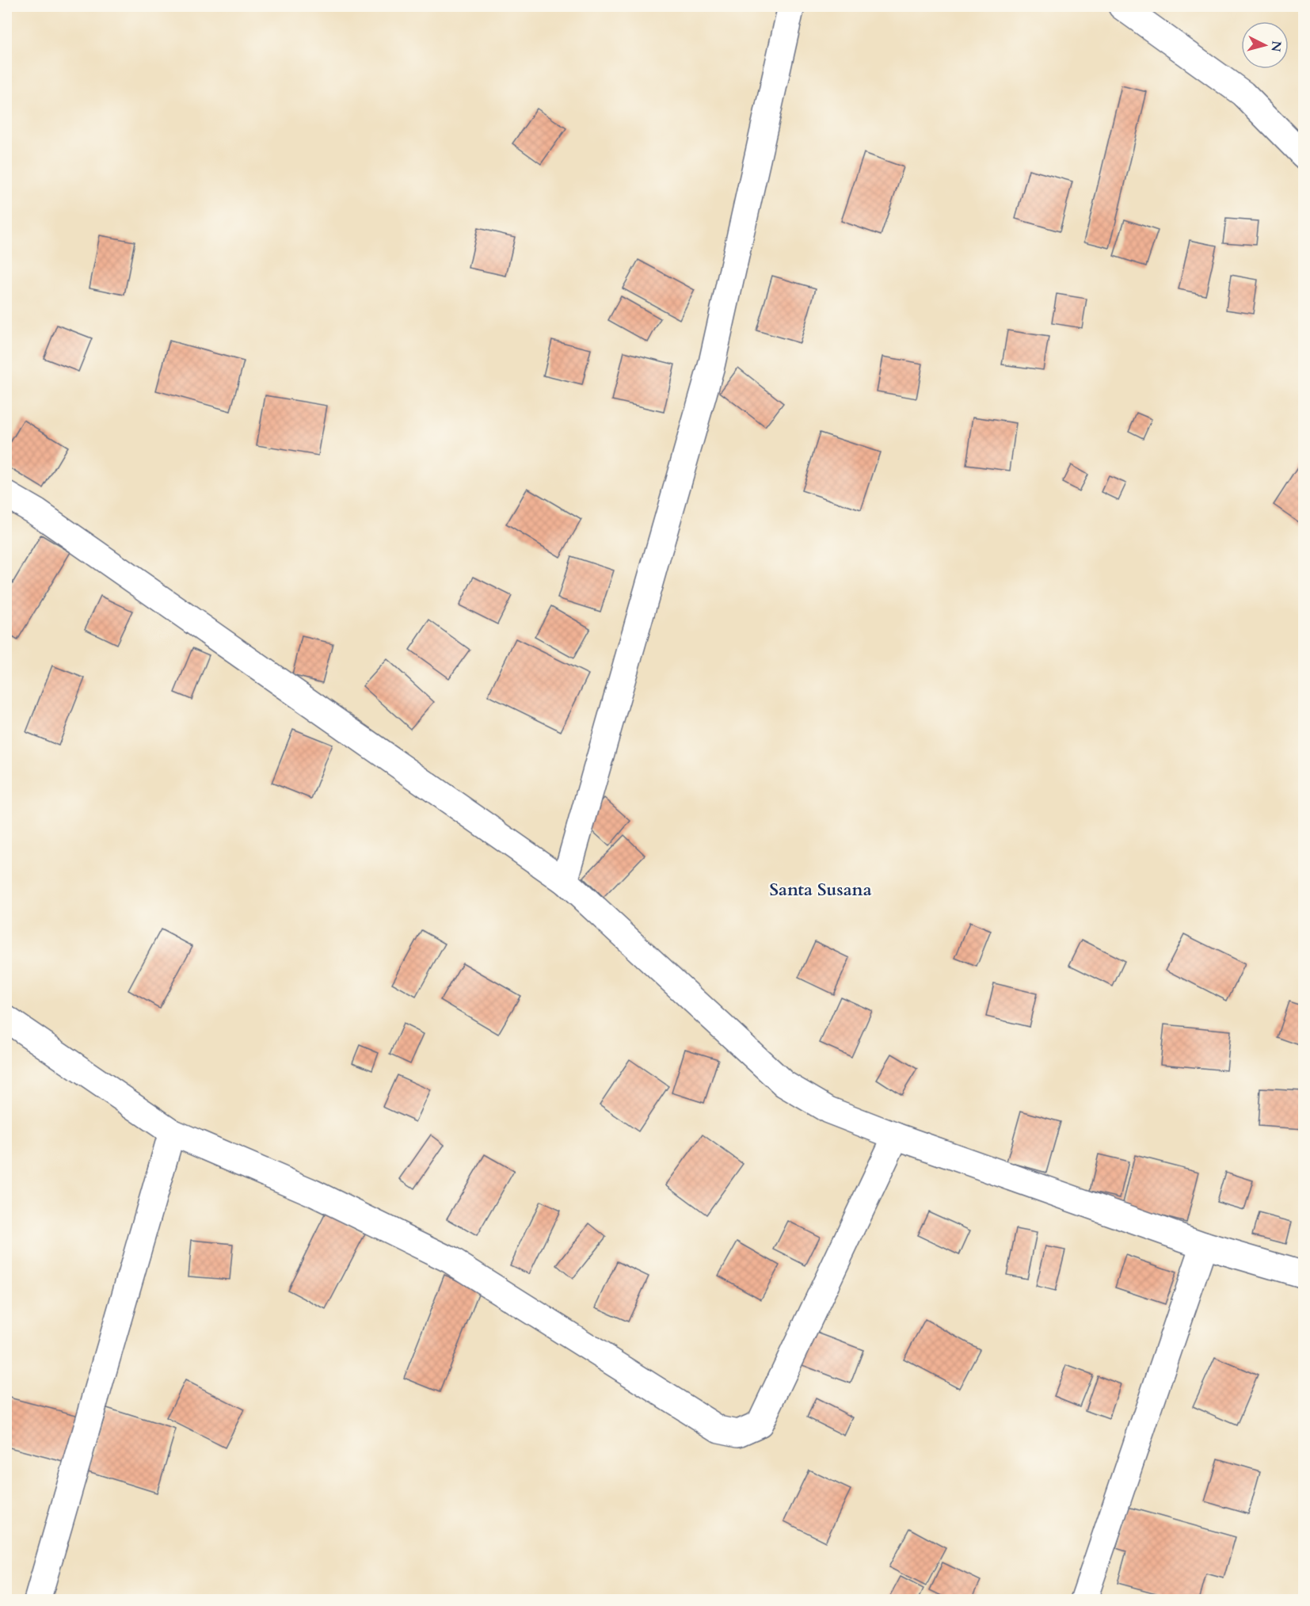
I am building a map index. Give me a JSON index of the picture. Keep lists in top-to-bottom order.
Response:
{
  "districts": ["Santa Susana"],
  "north": "right"
}
